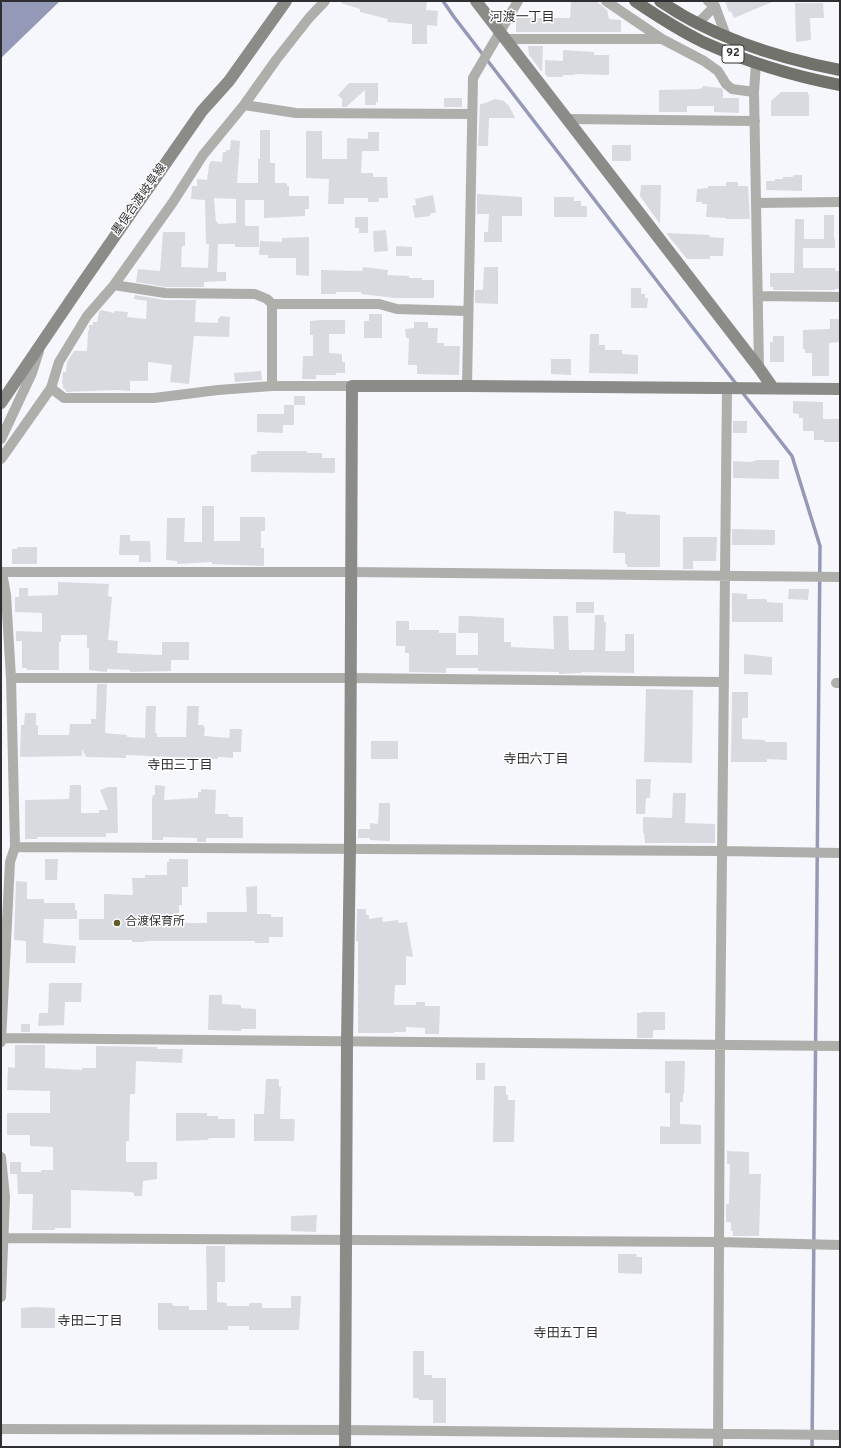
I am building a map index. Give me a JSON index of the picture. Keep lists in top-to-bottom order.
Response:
{
  "streets": {
    "main road": ["92"],
    "street": ["墨俣合渡岐阜線"]
  },
  "districts": [
    "河渡一丁目",
    "寺田六丁目",
    "寺田三丁目",
    "寺田二丁目",
    "寺田五丁目"
  ],
  "places": ["合渡保育所"]
}
